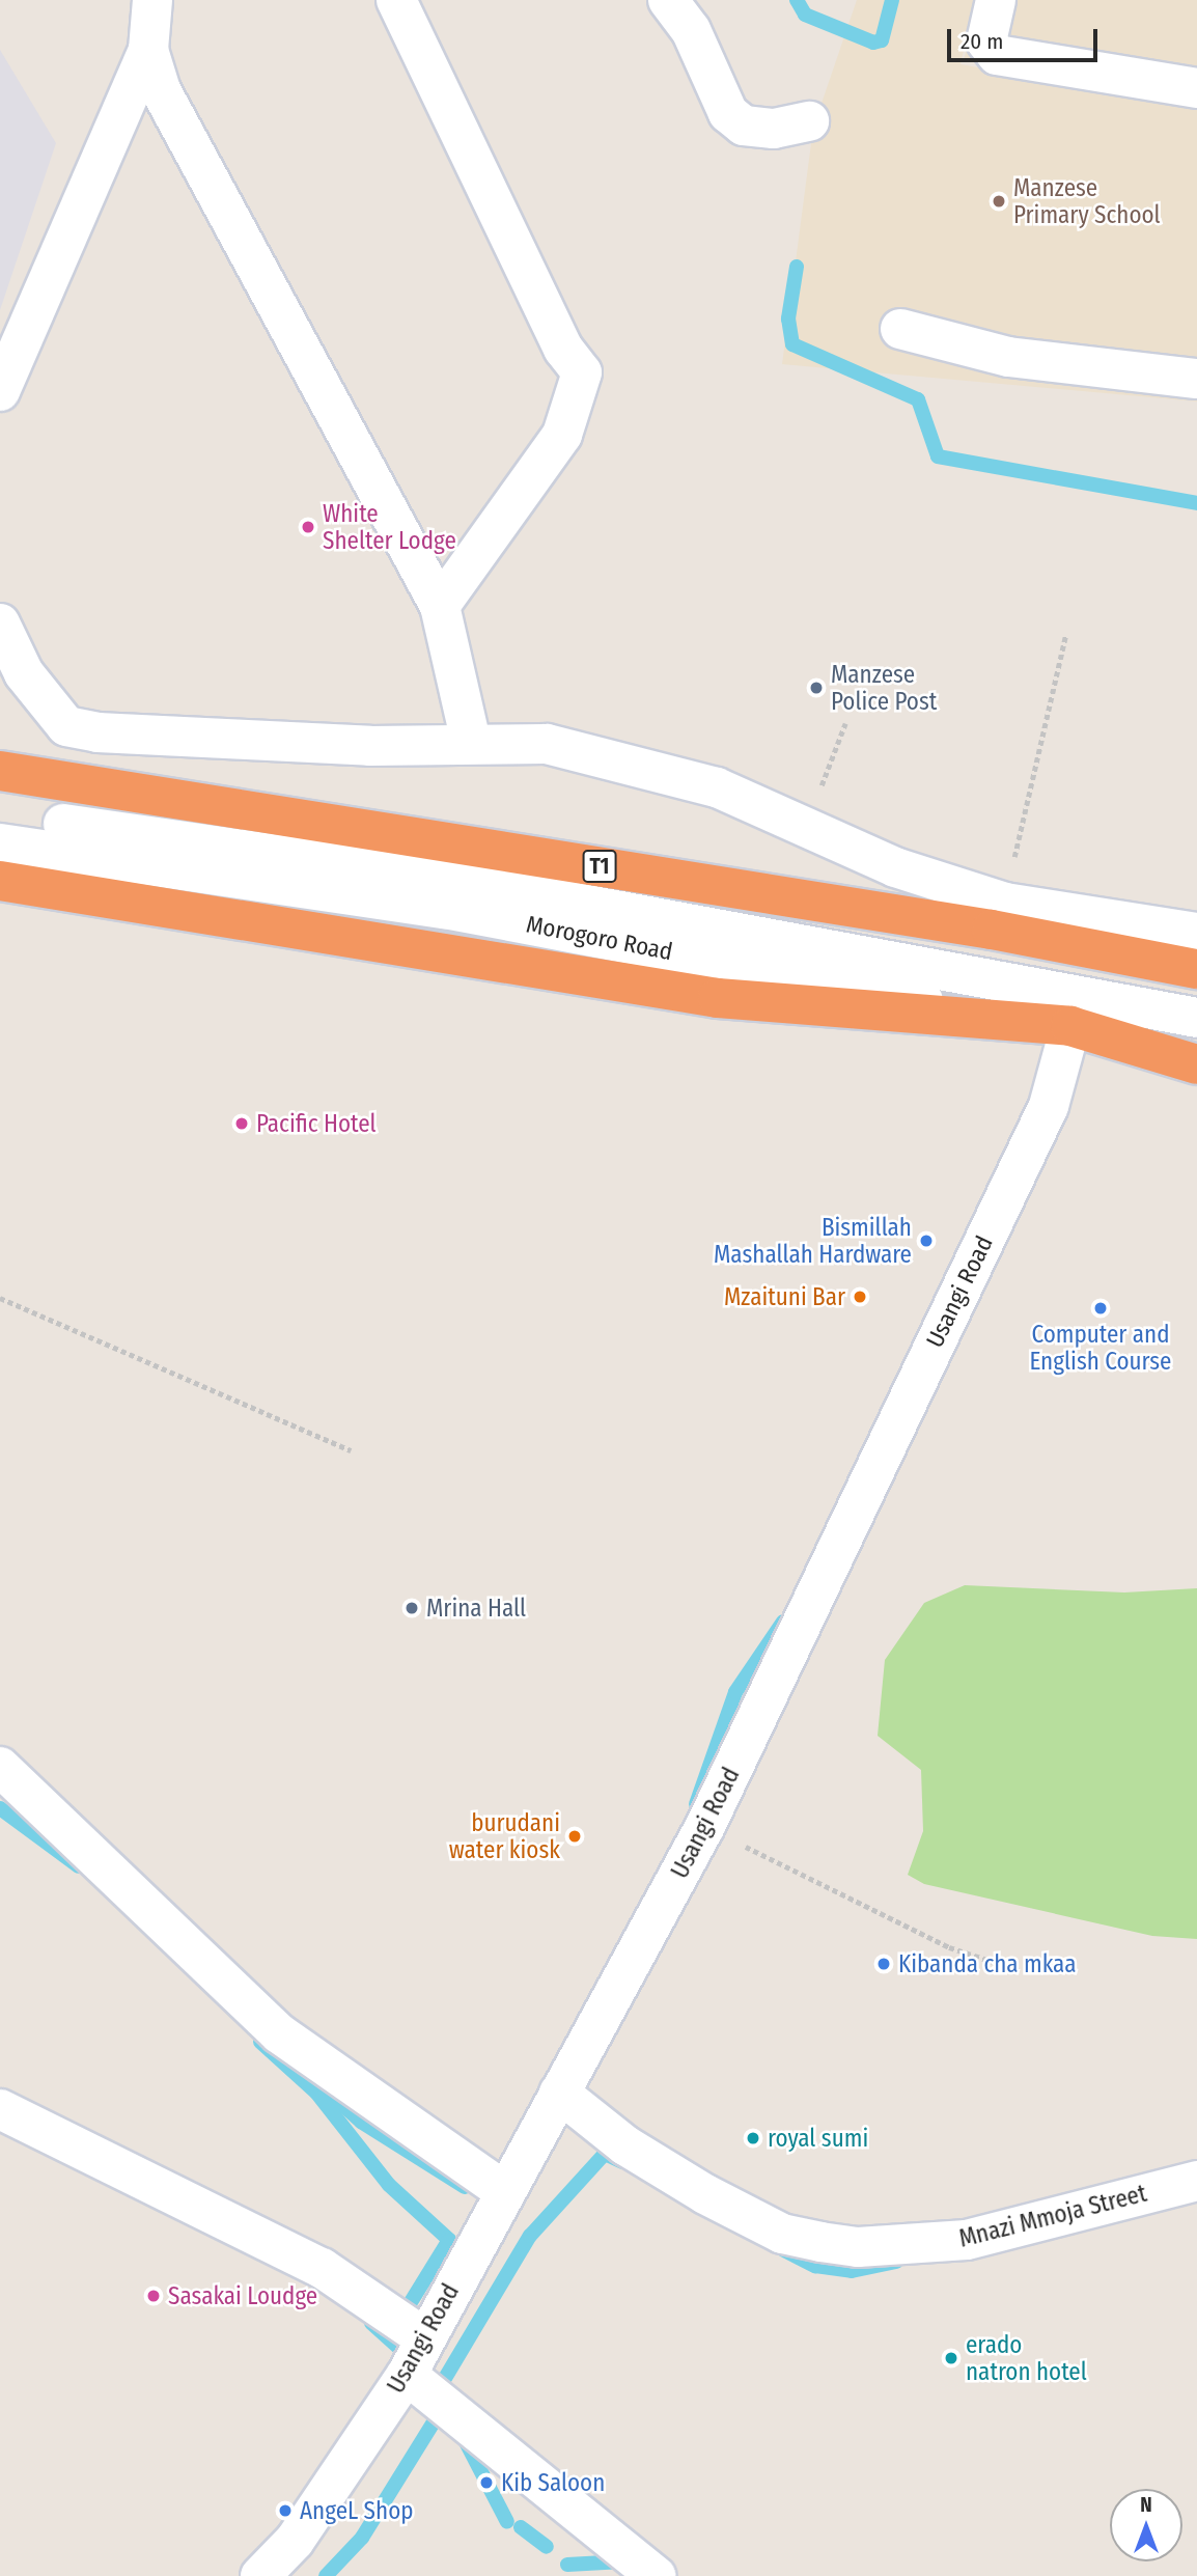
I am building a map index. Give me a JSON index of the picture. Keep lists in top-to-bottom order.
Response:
{
  "streets": {
    "highway": ["T1", "Morogoro Road"],
    "street": ["Usangi Road", "Mnazi Mmoja Street"]
  },
  "crossings": [
    ["Morogoro Road", "Usangi Road"],
    ["Usangi Road", "Mnazi Mmoja Street"]
  ],
  "places": [
    "Manzese Primary School",
    "White Shelter Lodge",
    "Manzese Police Post",
    "Pacific Hotel",
    "Bismillah Mashallah Hardware",
    "Mzaituni Bar",
    "Computer and English Course",
    "Mrina Hall",
    "burudani water kiosk",
    "Kibanda cha mkaa",
    "royal sumi",
    "Sasakai Loudge",
    "erado natron hotel",
    "Kib Saloon",
    "AngeL Shop"
  ],
  "scale_bar": "20 m",
  "north": "top"
}
